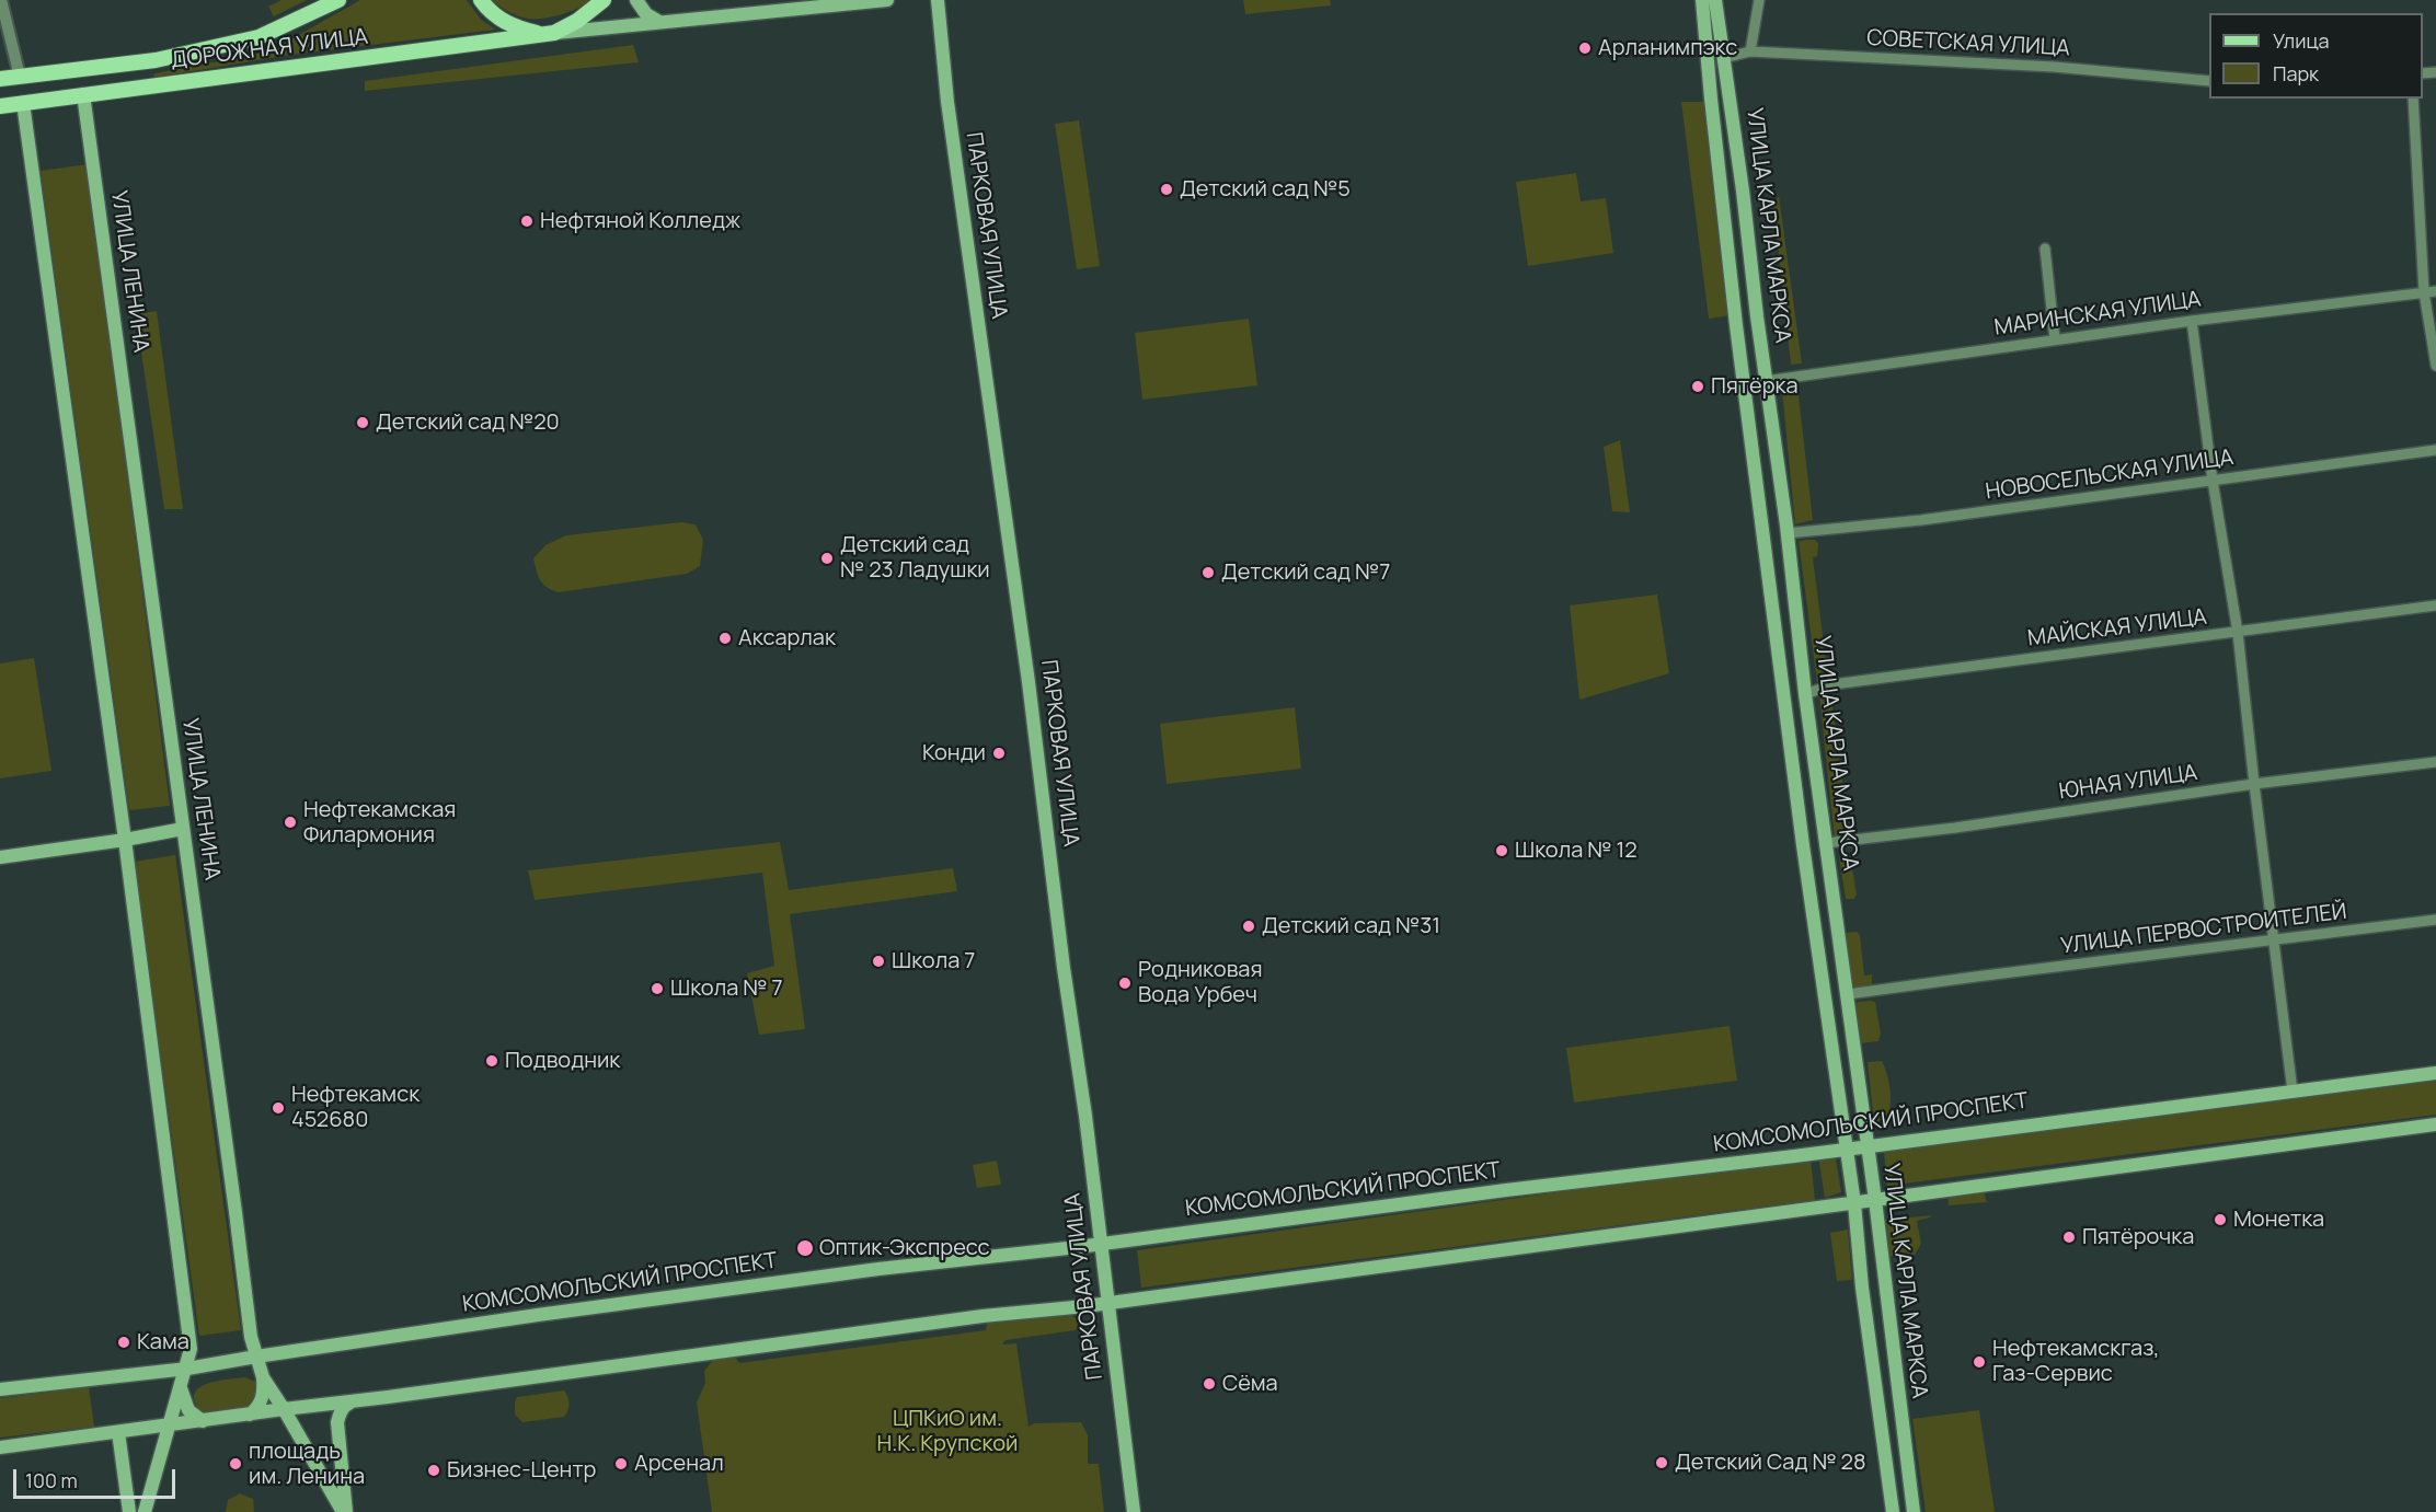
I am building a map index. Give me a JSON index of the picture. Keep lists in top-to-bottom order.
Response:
{
  "streets": {
    "main road": [
      "ДОРОЖНАЯ УЛИЦА",
      "ПАРКОВАЯ УЛИЦА",
      "УЛИЦА КАРЛА МАРКСА",
      "УЛИЦА ЛЕНИНА",
      "КОМСОМОЛЬСКИЙ ПРОСПЕКТ"
    ],
    "street": [
      "СОВЕТСКАЯ УЛИЦА",
      "МАРИНСКАЯ УЛИЦА",
      "НОВОСЕЛЬСКАЯ УЛИЦА",
      "МАЙСКАЯ УЛИЦА",
      "ЮНАЯ УЛИЦА",
      "УЛИЦА ПЕРВОСТРОИТЕЛЕЙ"
    ]
  },
  "crossings": [
    ["СОВЕТСКАЯ УЛИЦА", "УЛИЦА КАРЛА МАРКСА"],
    ["ДОРОЖНАЯ УЛИЦА", "УЛИЦА ЛЕНИНА"],
    ["ПАРКОВАЯ УЛИЦА", "КОМСОМОЛЬСКИЙ ПРОСПЕКТ"],
    ["УЛИЦА КАРЛА МАРКСА", "МАРИНСКАЯ УЛИЦА"],
    ["УЛИЦА КАРЛА МАРКСА", "НОВОСЕЛЬСКАЯ УЛИЦА"],
    ["УЛИЦА КАРЛА МАРКСА", "МАЙСКАЯ УЛИЦА"],
    ["УЛИЦА КАРЛА МАРКСА", "ЮНАЯ УЛИЦА"],
    ["УЛИЦА КАРЛА МАРКСА", "УЛИЦА ПЕРВОСТРОИТЕЛЕЙ"],
    ["УЛИЦА КАРЛА МАРКСА", "КОМСОМОЛЬСКИЙ ПРОСПЕКТ"],
    ["УЛИЦА ЛЕНИНА", "КОМСОМОЛЬСКИЙ ПРОСПЕКТ"]
  ],
  "parks": ["ЦПКиО им. Н.К. Крупской"],
  "places": [
    "Арланимпэкс",
    "Детский сад №5",
    "Нефтяной Колледж",
    "Пятёрка",
    "Детский сад №20",
    "Детский сад № 23 Ладушки",
    "Детский сад №7",
    "Аксарлак",
    "Конди",
    "Нефтекамская Филармония",
    "Школа № 12",
    "Детский сад №31",
    "Школа 7",
    "Родниковая Вода Урбеч",
    "Школа № 7",
    "Подводник",
    "Нефтекамск 452680",
    "Монетка",
    "Пятёрочка",
    "Оптик-Экспресс",
    "Кама",
    "Нефтекамскгаз, Газ-Сервис",
    "Сёма",
    "Детский Сад № 28",
    "площадь им. Ленина",
    "Арсенал",
    "Бизнес-Центр"
  ],
  "legend": ["Улица", "Парк"],
  "scale_bar": "100 m"
}
